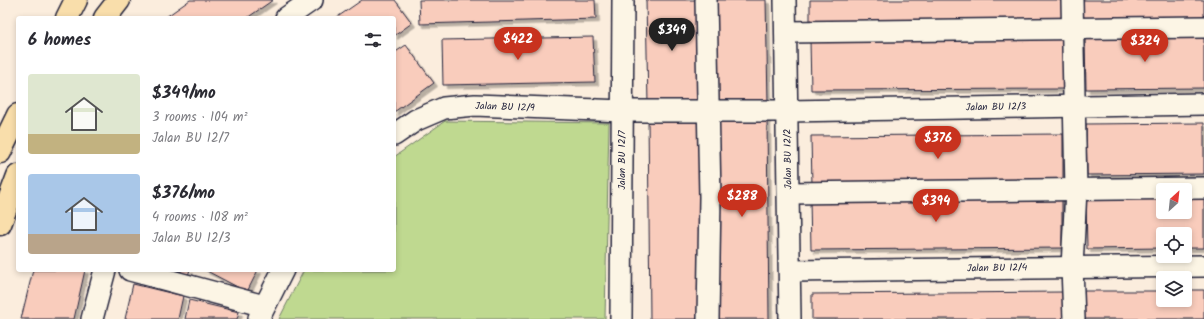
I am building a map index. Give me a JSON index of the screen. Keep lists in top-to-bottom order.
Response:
{
  "streets": {
    "street": [
      "Jalan BU 12/9",
      "Jalan BU 12/3",
      "Jalan BU 12/2",
      "Jalan BU 12/7",
      "Jalan BU 12/4"
    ]
  },
  "crossings": [
    ["Jalan BU 12/9", "Jalan BU 12/3"],
    ["Jalan BU 12/9", "Jalan BU 12/7"],
    ["Jalan BU 12/3", "Jalan BU 12/2"],
    ["Jalan BU 12/2", "Jalan BU 12/4"]
  ],
  "north": "top right",
  "page": {
    "heading": "6 homes",
    "price": [
      "$349",
      "$422",
      "$324",
      "$376",
      "$288",
      "$394"
    ],
    "list": [
      {
        "name": "$349/mo",
        "note": "3 rooms · 104 m² · Jalan BU 12/7"
      },
      {
        "name": "$376/mo",
        "note": "4 rooms · 108 m² · Jalan BU 12/3"
      }
    ]
  }
}
